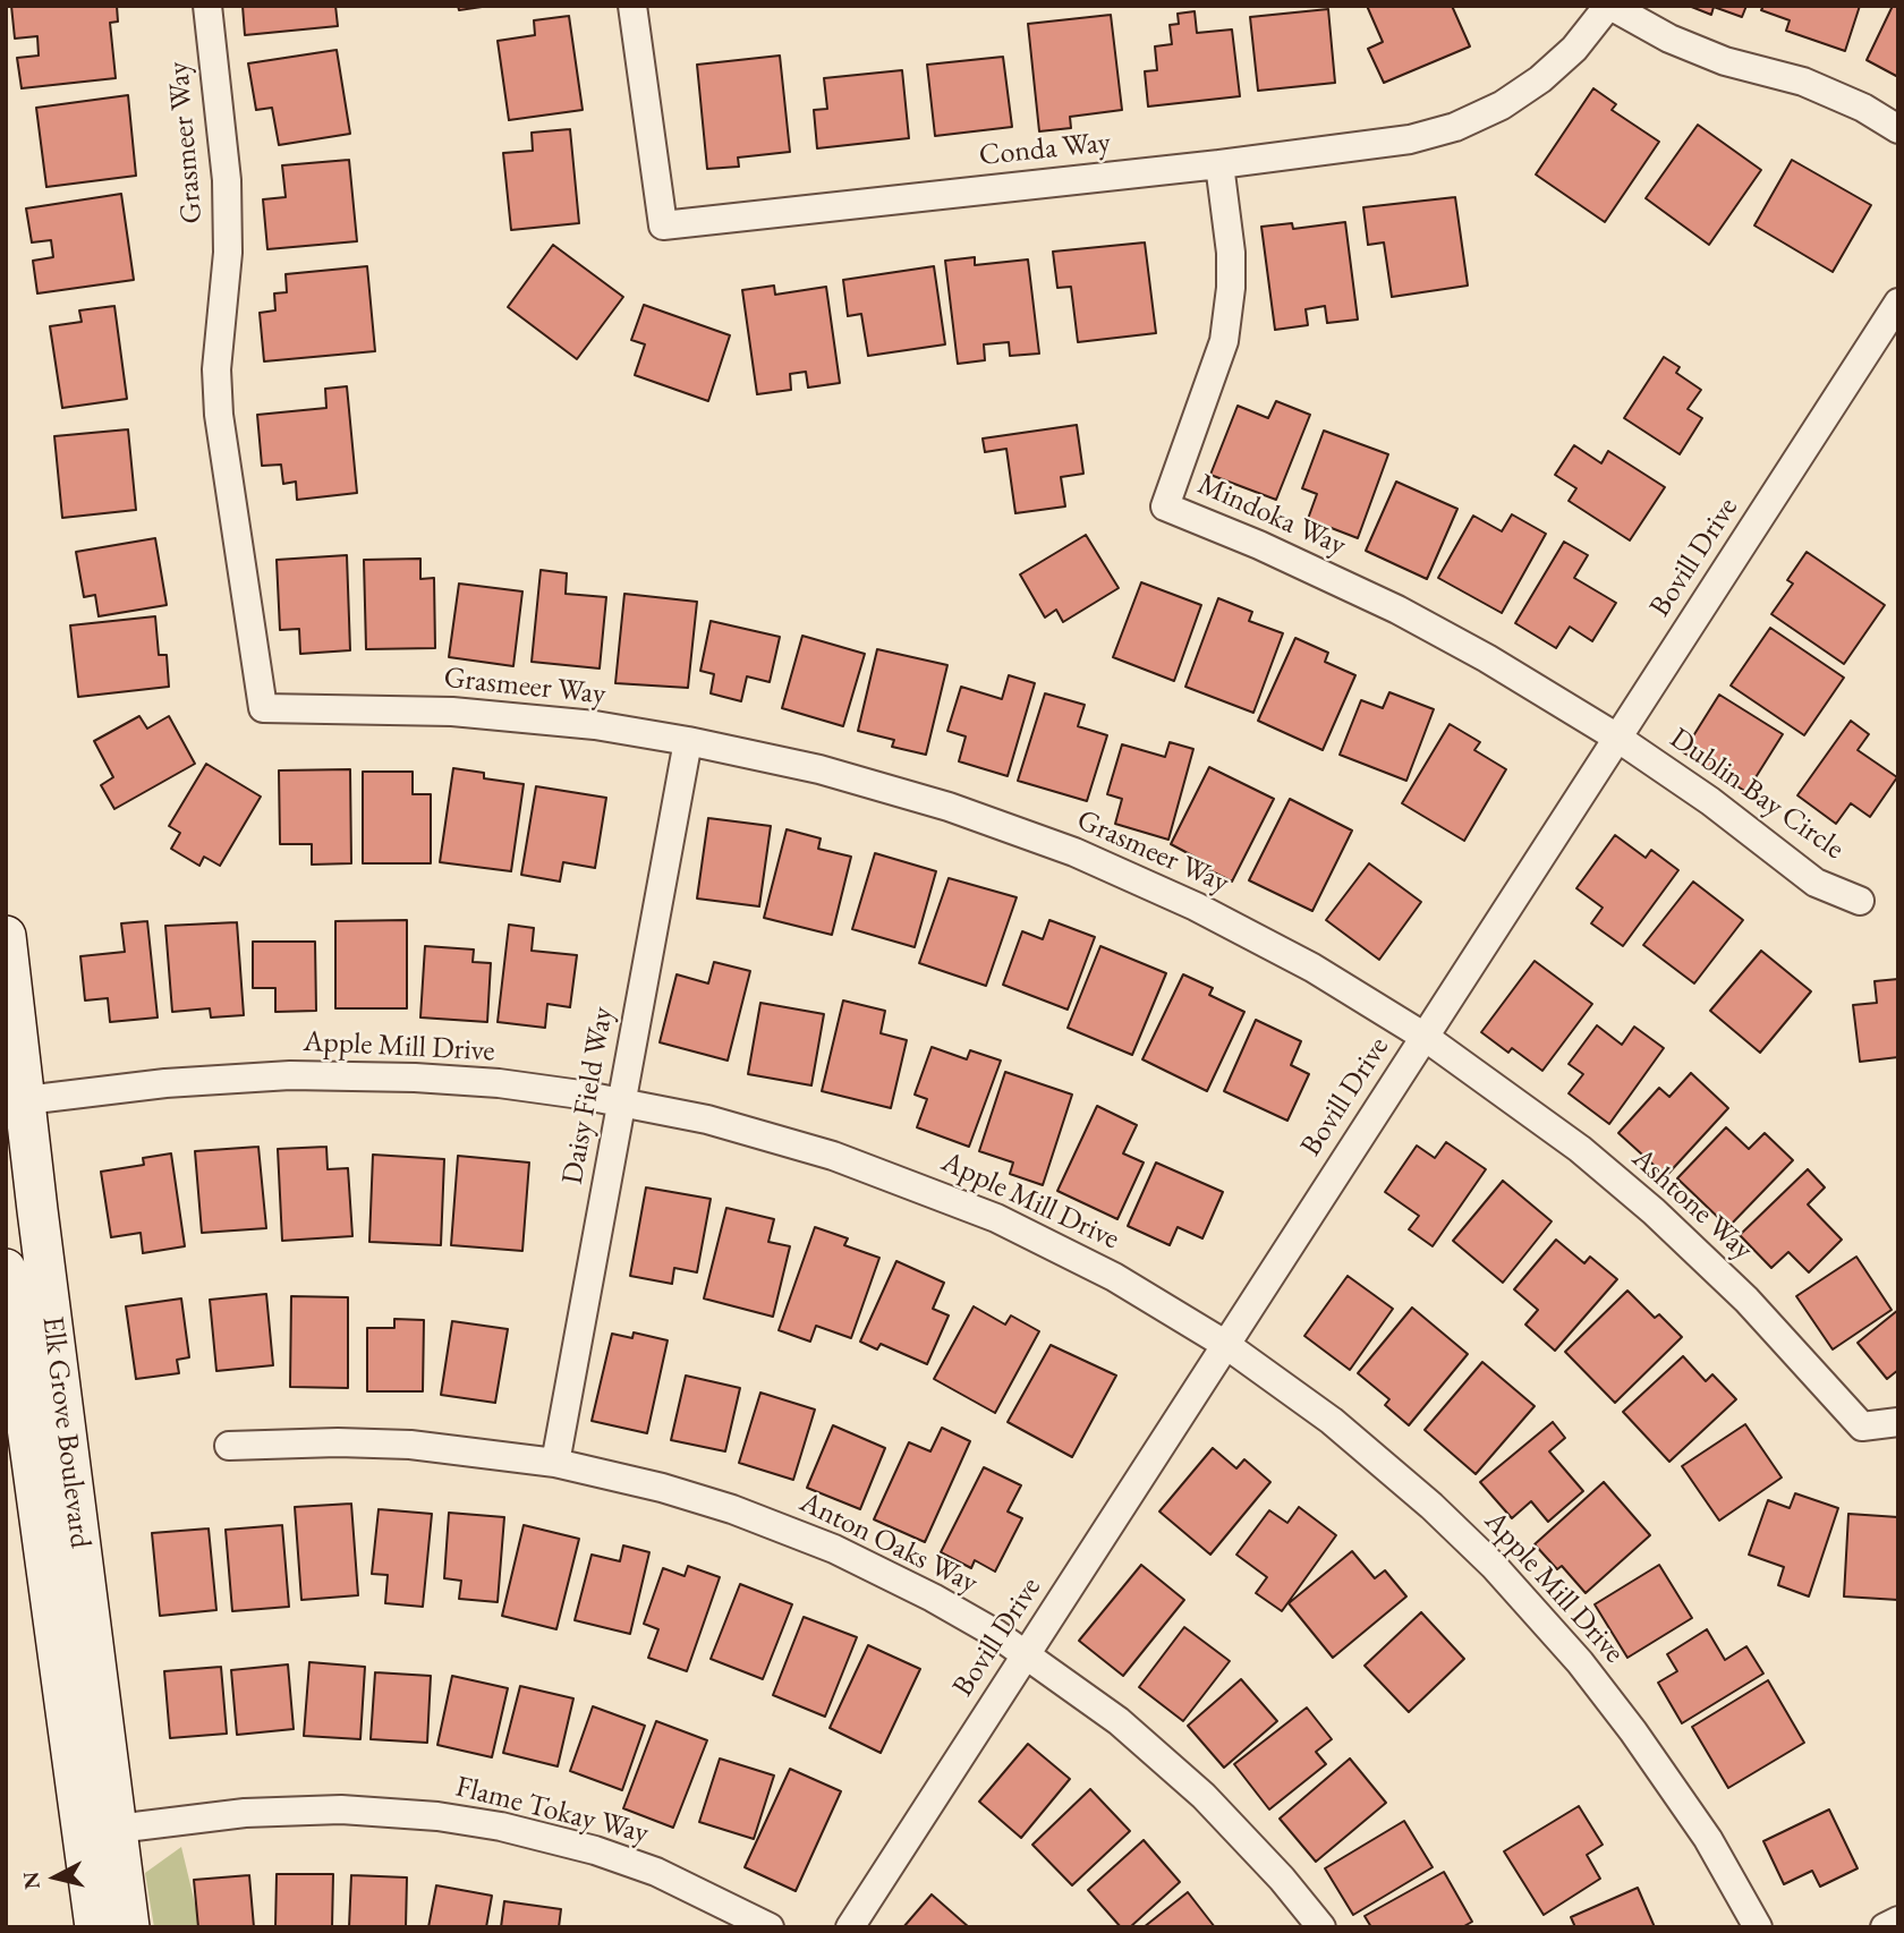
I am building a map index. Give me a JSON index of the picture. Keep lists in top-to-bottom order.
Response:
{
  "streets": {
    "main road": ["Elk Grove Boulevard"],
    "street": [
      "Grasmeer Way",
      "Conda Way",
      "Mindoka Way",
      "Bovill Drive",
      "Dublin Bay Circle",
      "Apple Mill Drive",
      "Daisy Field Way",
      "Ashtone Way",
      "Anton Oaks Way",
      "Flame Tokay Way"
    ]
  },
  "crossings": [
    ["Grasmeer Way", "Bovill Drive"],
    ["Grasmeer Way", "Daisy Field Way"],
    ["Grasmeer Way", "Ashtone Way"],
    ["Conda Way", "Mindoka Way"],
    ["Mindoka Way", "Bovill Drive"],
    ["Mindoka Way", "Dublin Bay Circle"],
    ["Bovill Drive", "Dublin Bay Circle"],
    ["Bovill Drive", "Apple Mill Drive"],
    ["Bovill Drive", "Ashtone Way"],
    ["Bovill Drive", "Anton Oaks Way"],
    ["Apple Mill Drive", "Daisy Field Way"],
    ["Apple Mill Drive", "Elk Grove Boulevard"],
    ["Daisy Field Way", "Anton Oaks Way"],
    ["Elk Grove Boulevard", "Flame Tokay Way"]
  ],
  "north": "left"
}
